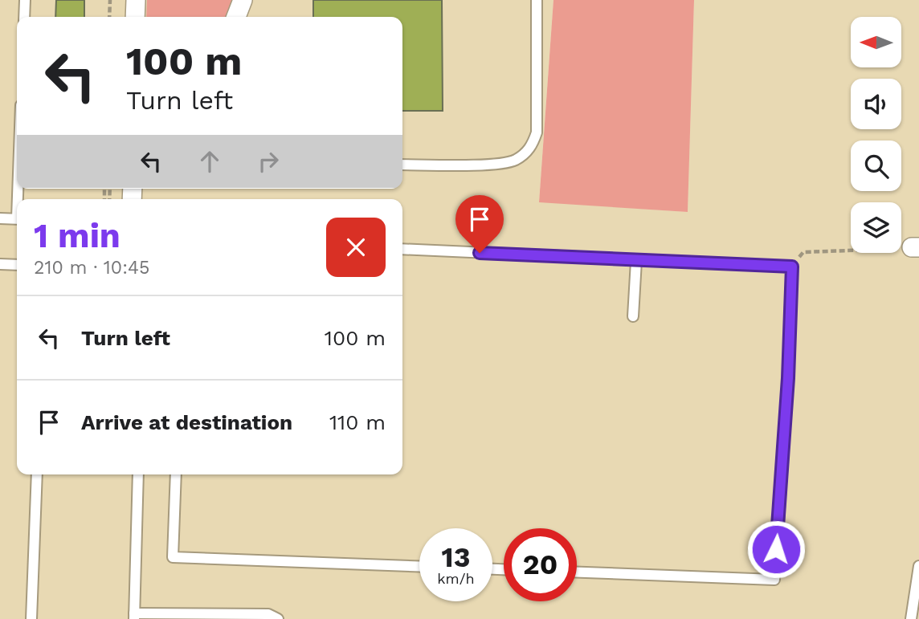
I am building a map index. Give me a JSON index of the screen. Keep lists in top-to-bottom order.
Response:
{
  "north": "left",
  "page": {
    "turn": ["100 m", "Turn left"],
    "heading": ["1 min", "210 m · 10:45"],
    "list": [
      {
        "name": "Turn left",
        "value": "100 m"
      },
      {
        "name": "Arrive at destination",
        "value": "110 m"
      }
    ],
    "speed": "13 km/h",
    "limit": "20"
  }
}
